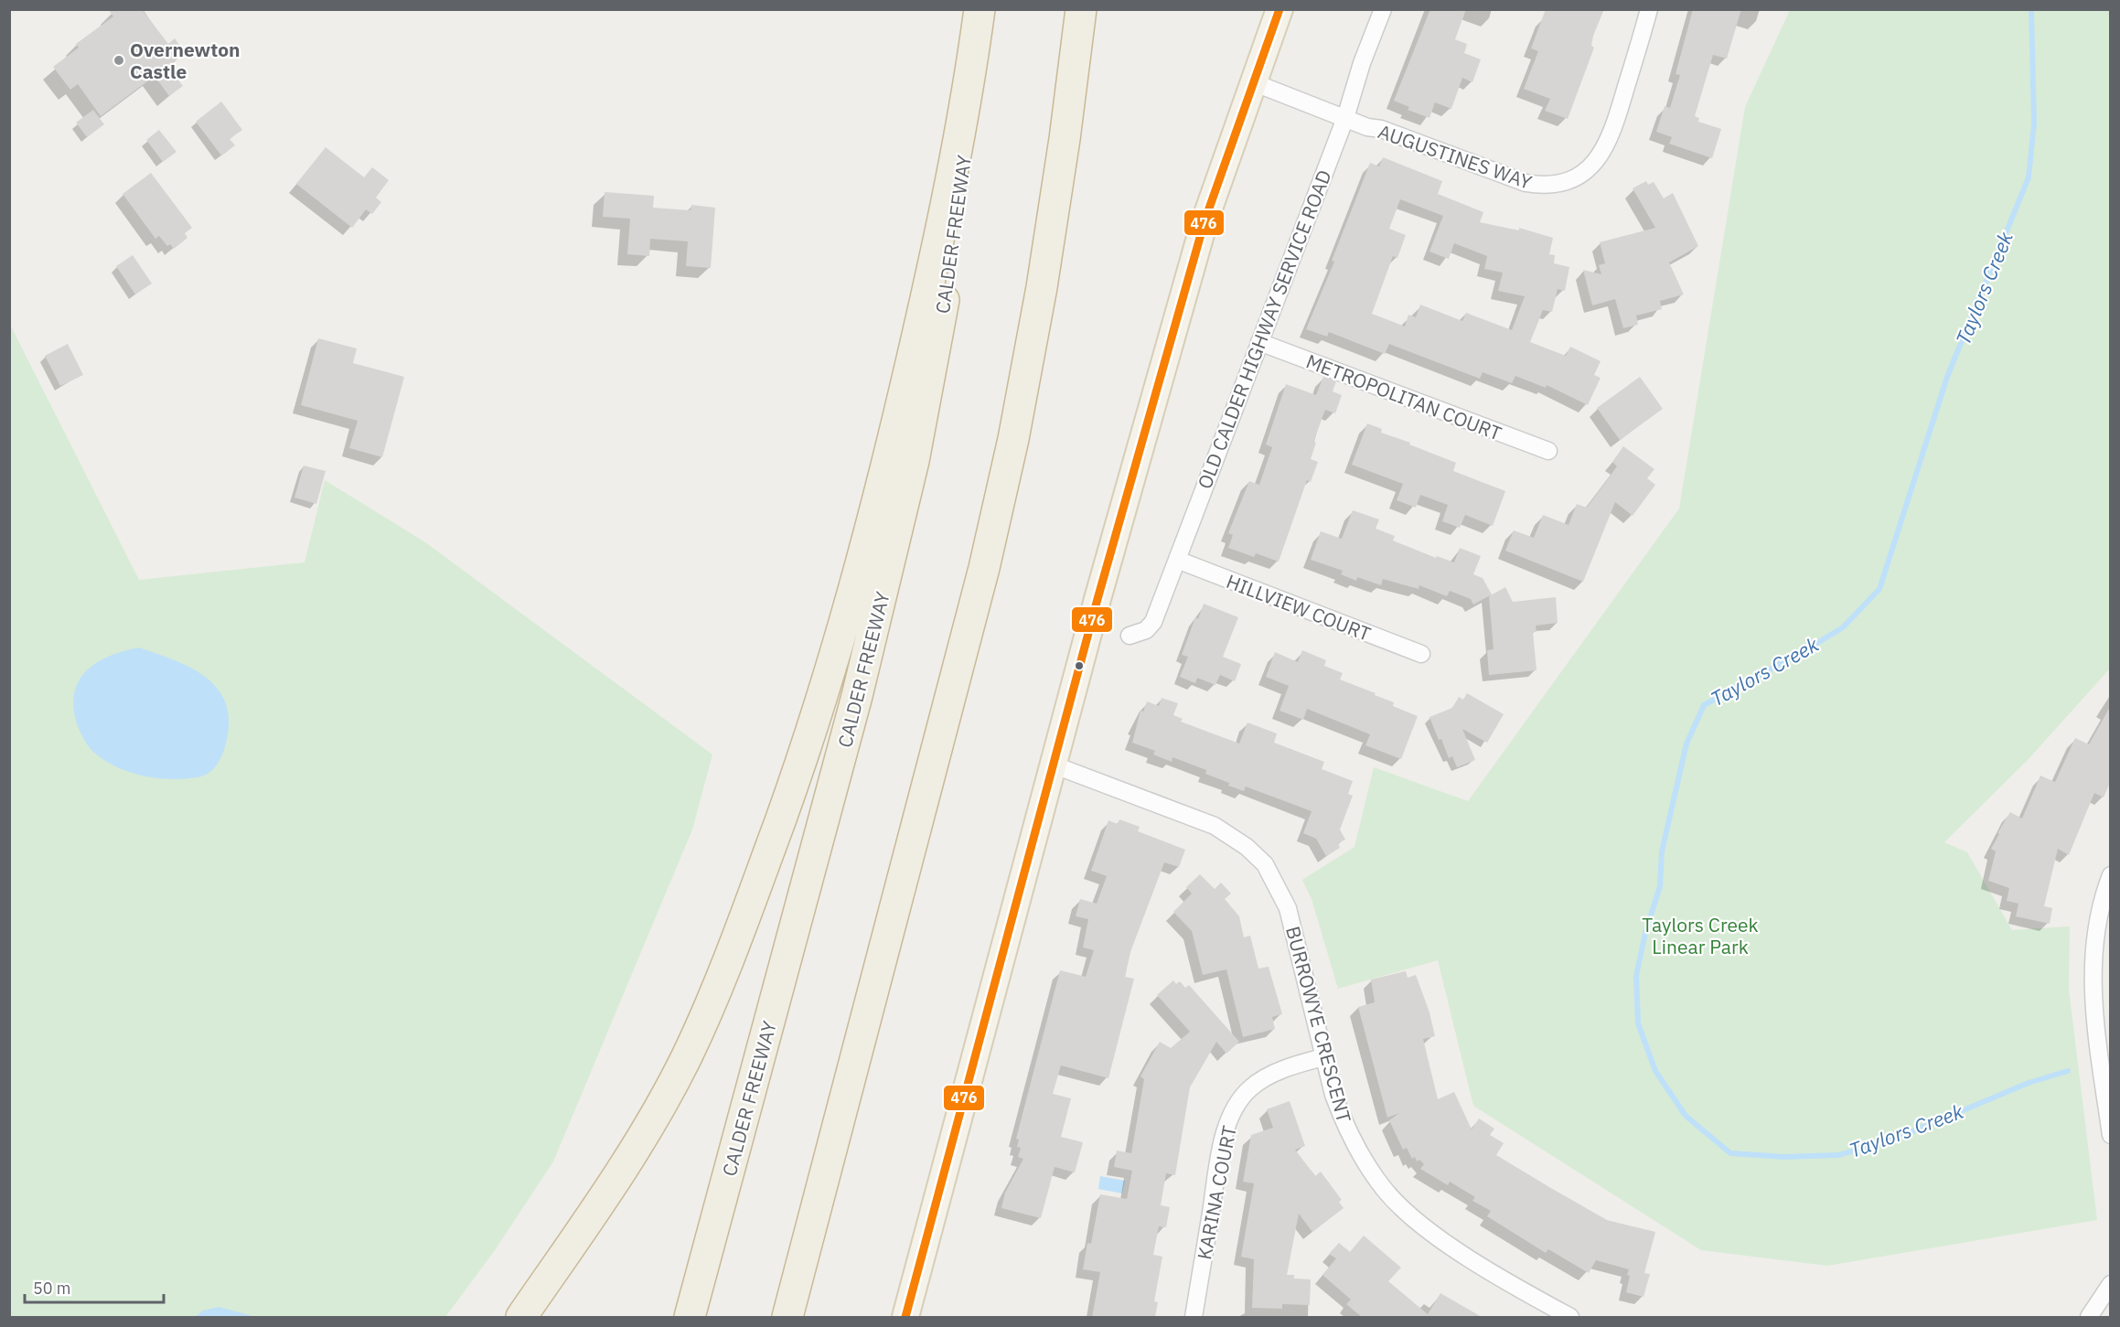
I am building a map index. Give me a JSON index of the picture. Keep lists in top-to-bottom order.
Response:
{
  "streets": {
    "highway": ["CALDER FREEWAY"],
    "street": [
      "AUGUSTINES WAY",
      "OLD CALDER HIGHWAY SERVICE ROAD",
      "METROPOLITAN COURT",
      "HILLVIEW COURT",
      "BURROWYE CRESCENT",
      "KARINA COURT"
    ]
  },
  "crossings": [
    ["AUGUSTINES WAY", "OLD CALDER HIGHWAY SERVICE ROAD"],
    ["OLD CALDER HIGHWAY SERVICE ROAD", "METROPOLITAN COURT"],
    ["OLD CALDER HIGHWAY SERVICE ROAD", "HILLVIEW COURT"],
    ["BURROWYE CRESCENT", "KARINA COURT"]
  ],
  "water": ["Taylors Creek"],
  "parks": ["Taylors Creek Linear Park"],
  "places": ["Overnewton Castle"],
  "lines": ["transit line 476"],
  "scale_bar": "50 m"
}
